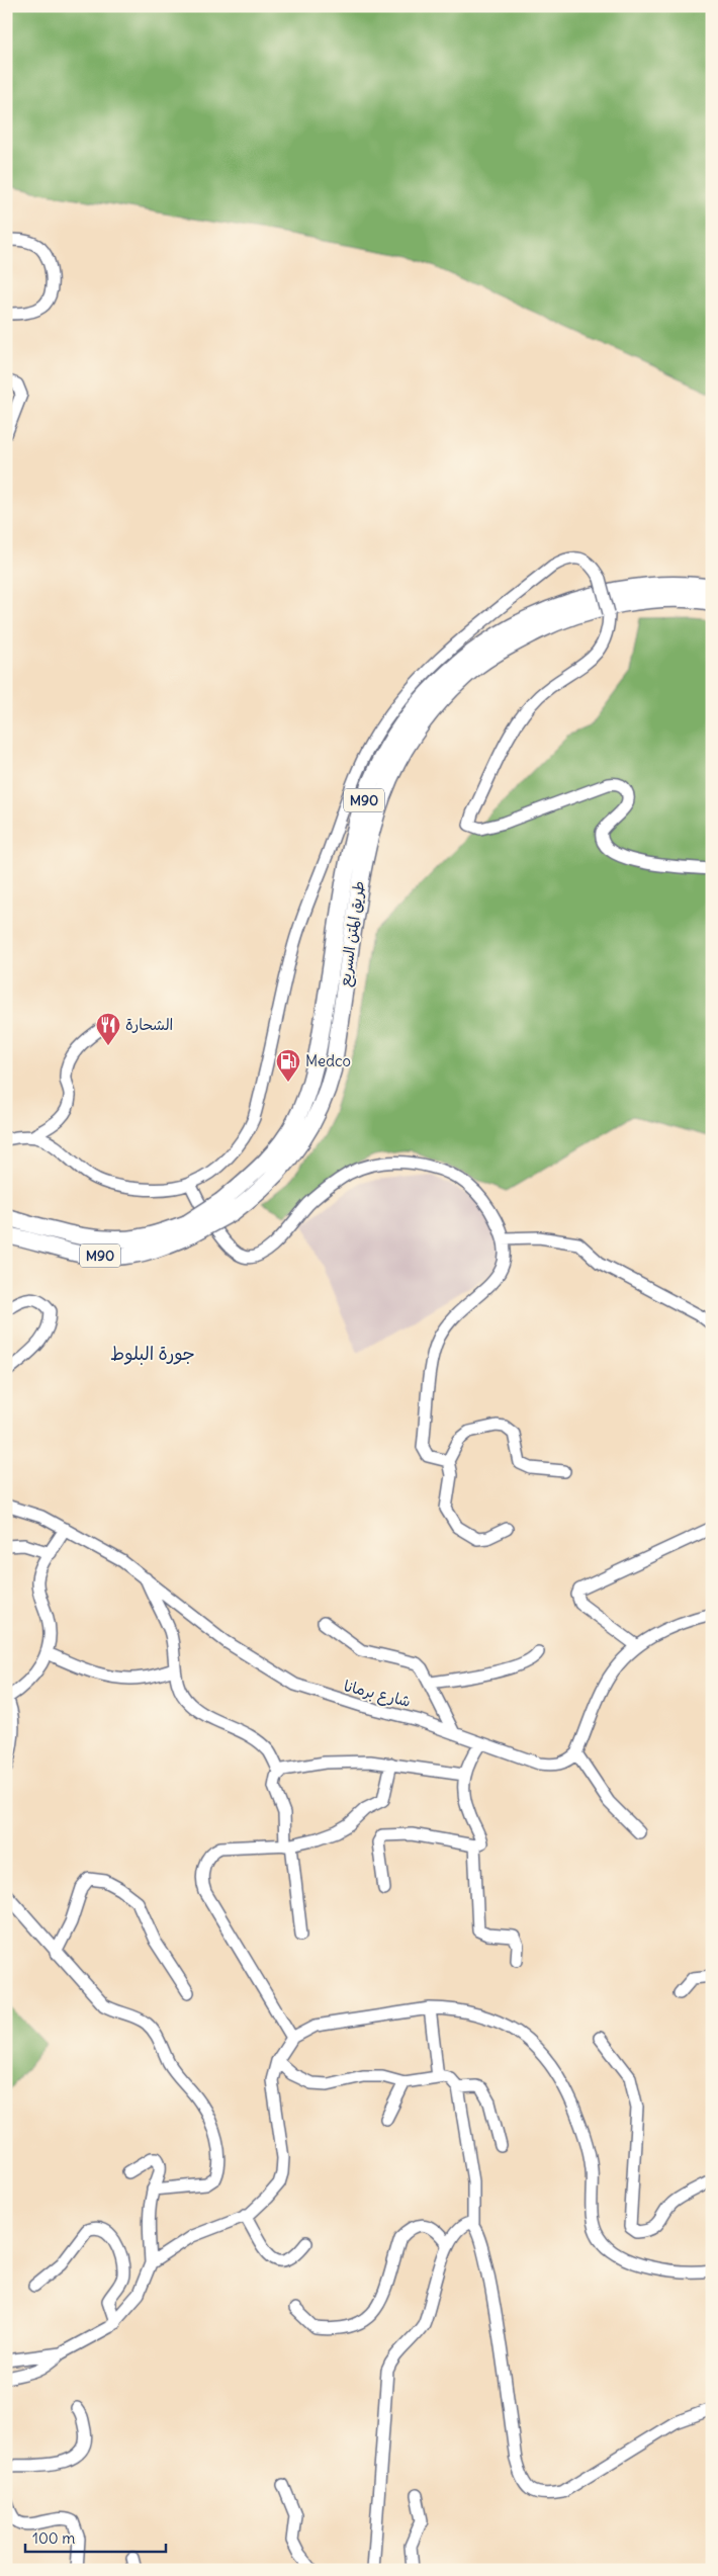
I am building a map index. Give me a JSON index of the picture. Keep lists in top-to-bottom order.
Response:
{
  "streets": {
    "highway": ["M90", "طريق المتن السريع"],
    "street": ["شارع برمانا"]
  },
  "districts": ["جورة البلوط"],
  "places": {
    "restaurant": ["الشحارة"],
    "fuel station": ["Medco"]
  },
  "scale_bar": "100 m"
}
